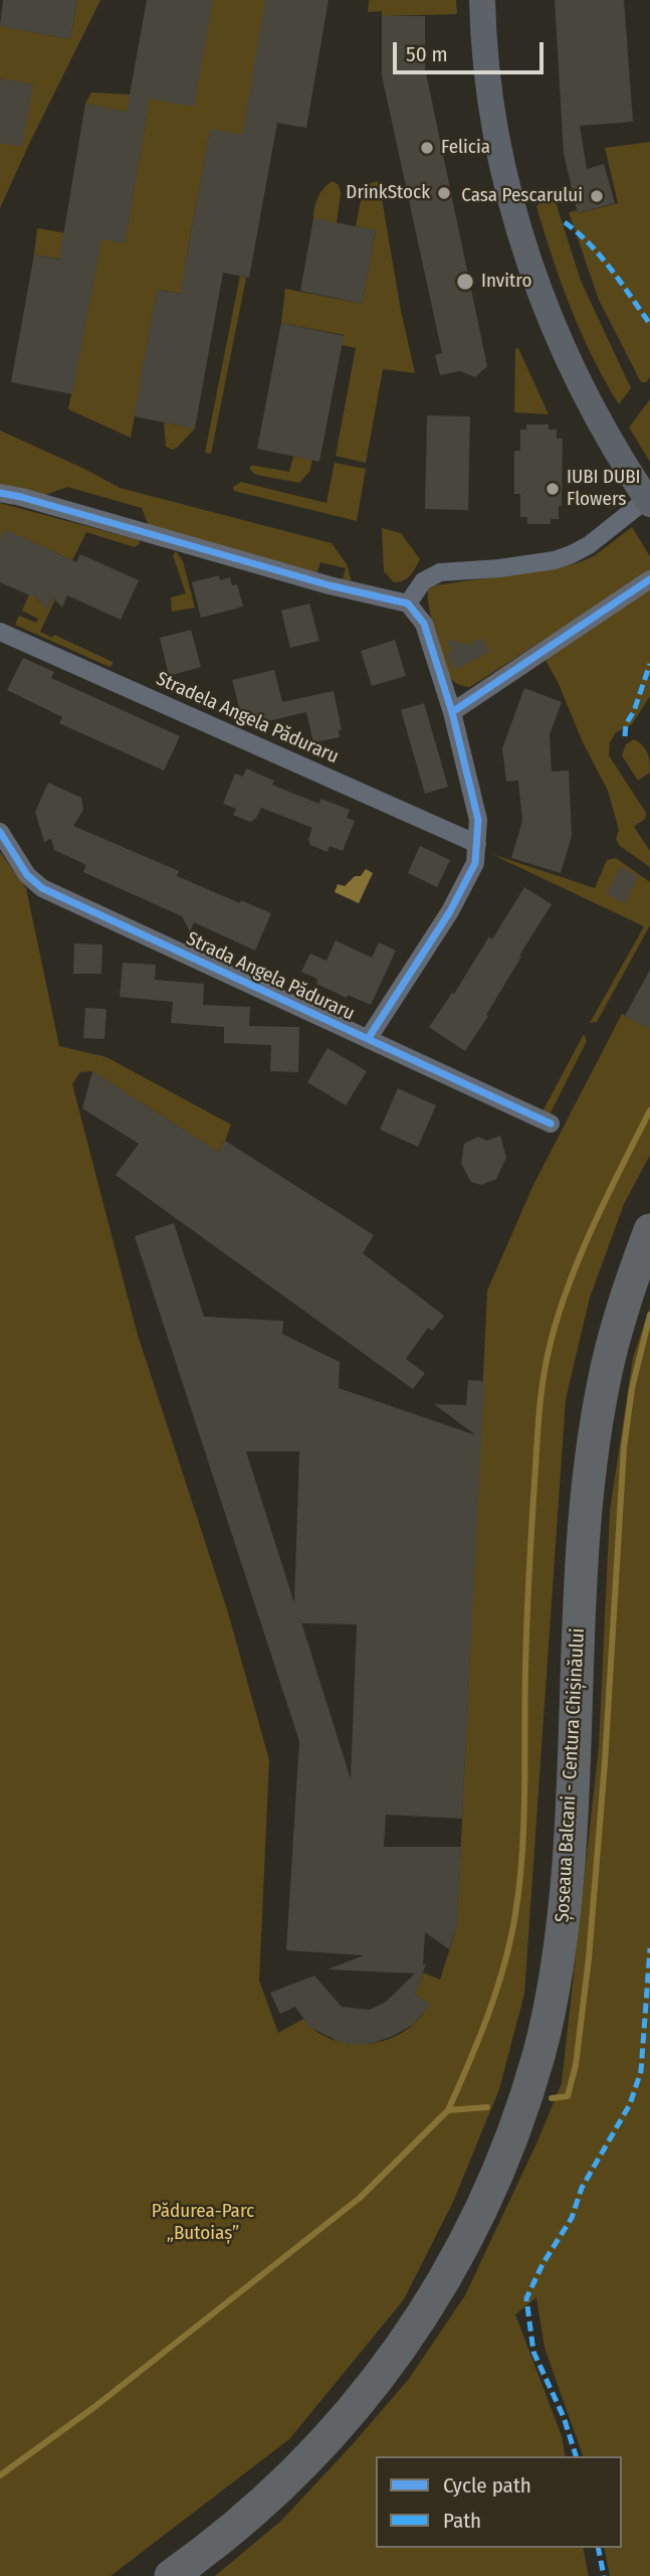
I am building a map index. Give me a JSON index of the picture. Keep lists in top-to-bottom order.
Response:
{
  "streets": {
    "highway": ["Șoseaua Balcani - Centura Chișinăului"],
    "street": ["Stradela Angela Păduraru", "Strada Angela Păduraru"]
  },
  "parks": ["Pădurea-Parc „Butoiaș”"],
  "places": [
    "Felicia",
    "DrinkStock",
    "Casa Pescarului",
    "Invitro",
    "IUBI DUBI Flowers"
  ],
  "legend": ["Cycle path", "Path"],
  "scale_bar": "50 m"
}
